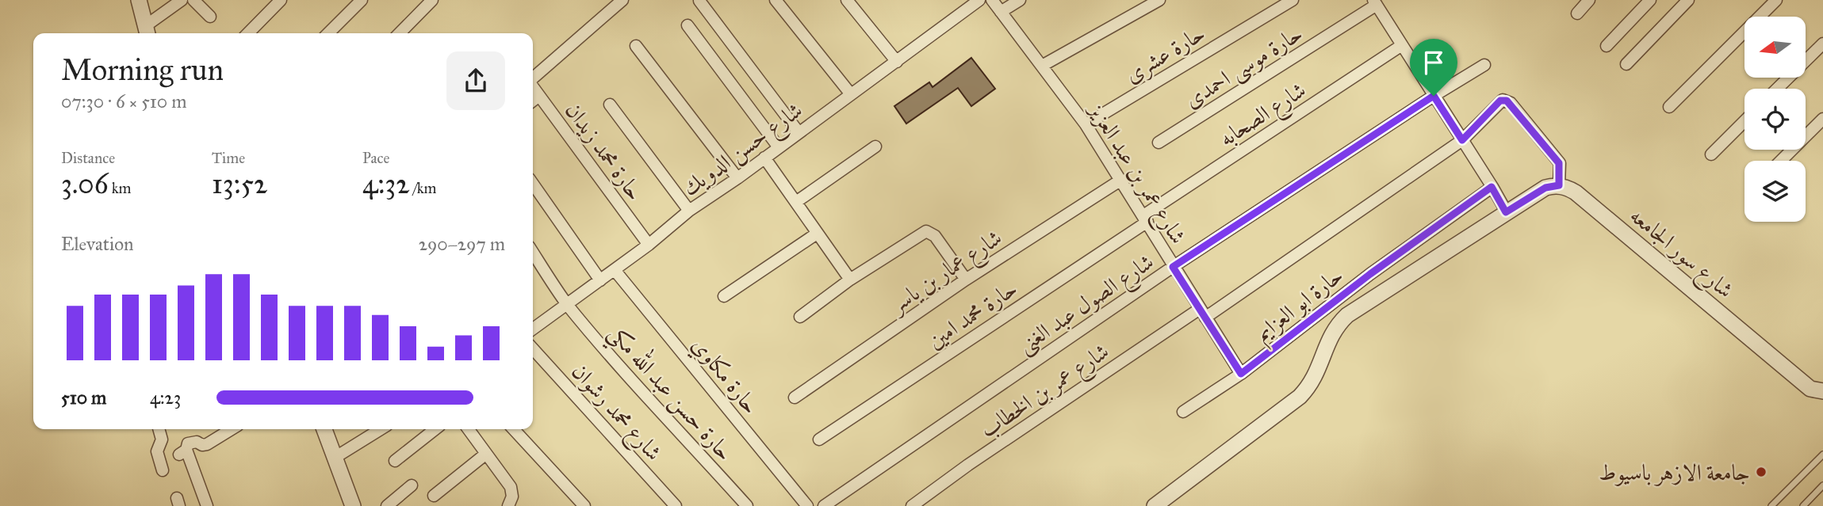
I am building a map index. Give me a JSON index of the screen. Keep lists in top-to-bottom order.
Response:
{
  "streets": {
    "street": [
      "حارة عشرى",
      "حارة موسى احمدى",
      "شارع الصحابه",
      "شارع حسن الدويك",
      "حارة محمد زيدان",
      "شارع عمر بن عبد العزيز",
      "شارع سور الجامعه",
      "شارع عمار بن ياسر",
      "شارع الصول عبد الغنى",
      "حارة ابو العزايم",
      "حارة محمد امين",
      "حارة مكاوي",
      "شارع عمر بن الخطاب",
      "حارة حسن عبد الله مكي",
      "شارع محمد رشوان"
    ]
  },
  "crossings": [
    ["حارة عشرى", "شارع عمر بن عبد العزيز"],
    ["شارع الصحابه", "شارع عمر بن عبد العزيز"],
    ["شارع الصحابه", "حارة محمد امين"],
    ["شارع حسن الدويك", "حارة محمد زيدان"],
    ["شارع حسن الدويك", "حارة مكاوي"],
    ["شارع حسن الدويك", "حارة حسن عبد الله مكي"],
    ["شارع عمر بن عبد العزيز", "شارع عمار بن ياسر"],
    ["شارع عمر بن عبد العزيز", "شارع الصول عبد الغنى"],
    ["شارع عمر بن عبد العزيز", "حارة ابو العزايم"],
    ["شارع عمر بن عبد العزيز", "حارة محمد امين"],
    ["شارع عمر بن عبد العزيز", "شارع عمر بن الخطاب"],
    ["شارع سور الجامعه", "شارع عمر بن الخطاب"]
  ],
  "places": ["جامعة الازهر باسيوط"],
  "north": "left",
  "page": {
    "heading": ["Morning run", "07:30 · 6 × 510 m"],
    "stats": [
      ["Distance", "3.06 km"],
      ["Time", "13:52"],
      ["Pace", "4:32 /km"]
    ],
    "chart": ["Elevation", "290–297 m"],
    "list": [
      {
        "name": "510 m",
        "note": "4:23"
      }
    ]
  }
}
